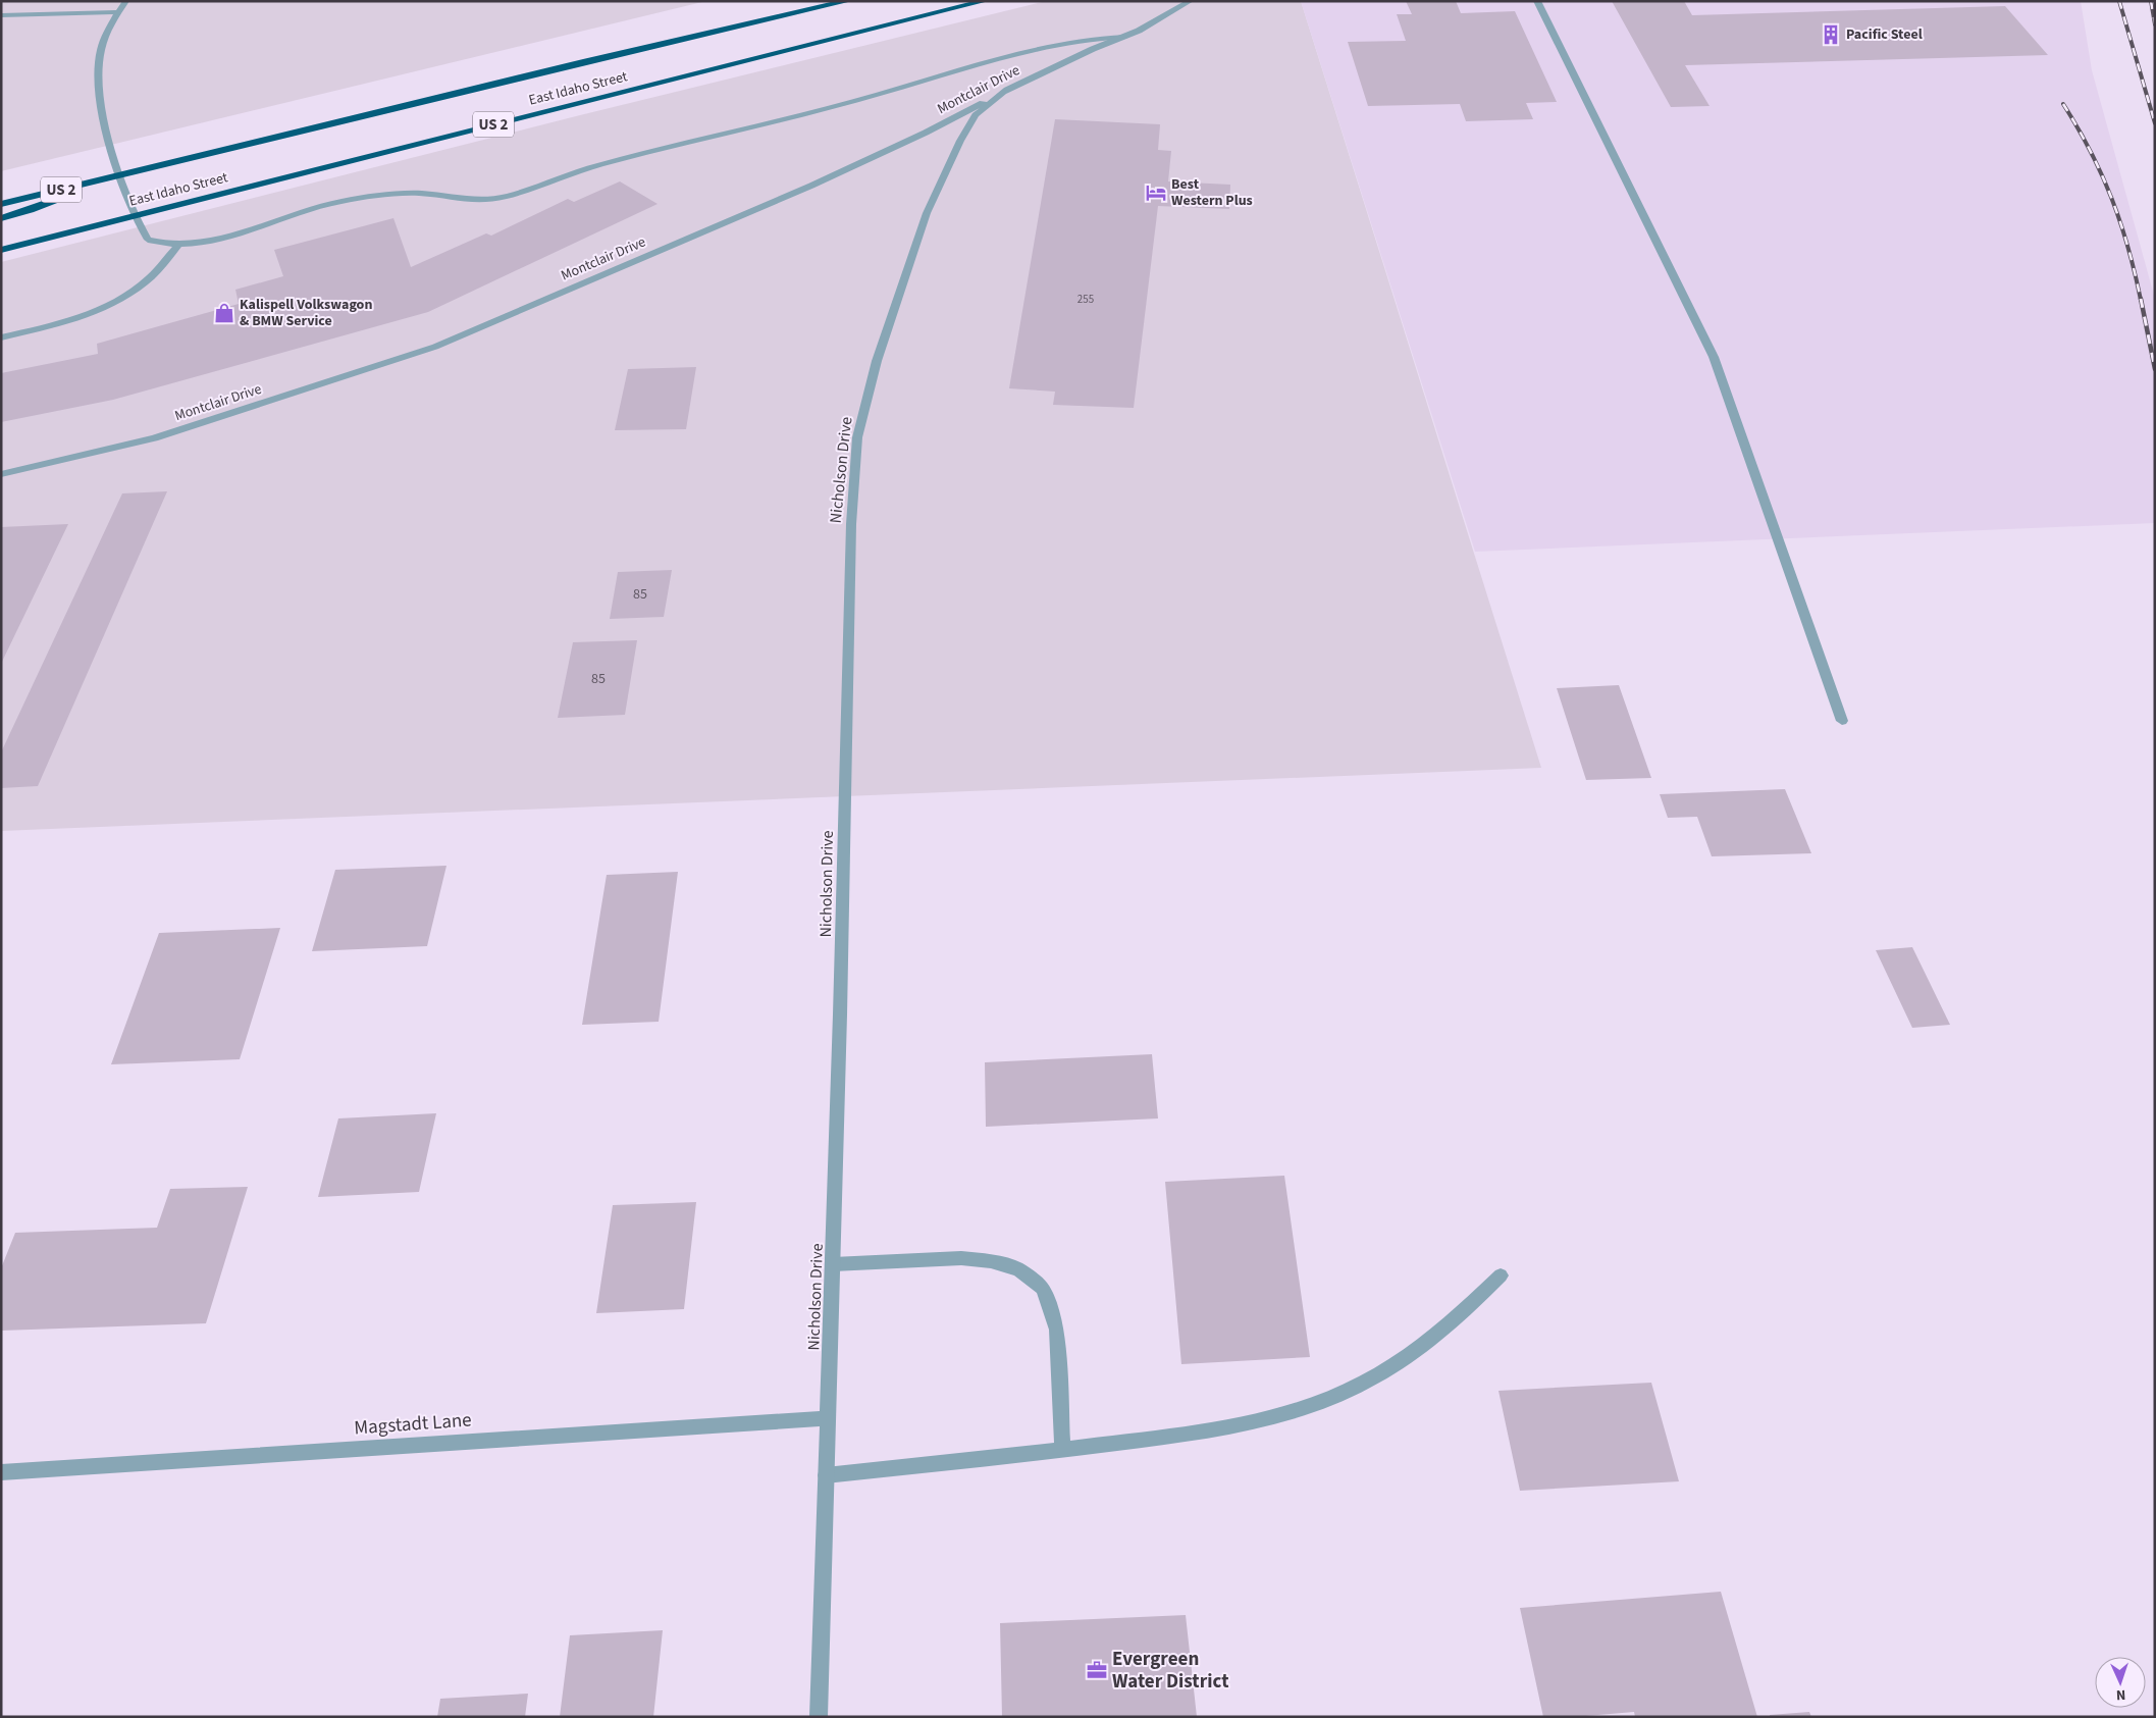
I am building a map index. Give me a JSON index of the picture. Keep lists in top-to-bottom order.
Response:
{
  "streets": {
    "highway": ["East Idaho Street", "US 2"],
    "street": ["Montclair Drive", "Nicholson Drive", "Magstadt Lane"]
  },
  "crossings": [
    ["Montclair Drive", "Nicholson Drive"],
    ["Nicholson Drive", "Magstadt Lane"]
  ],
  "places": {
    "building": ["Pacific Steel"],
    "hotel": ["Best Western Plus"],
    "shop": ["Kalispell Volkswagon & BMW Service"],
    "office": ["Evergreen Water District"]
  },
  "house_numbers": ["255", "85", "85"],
  "north": "bottom"
}
